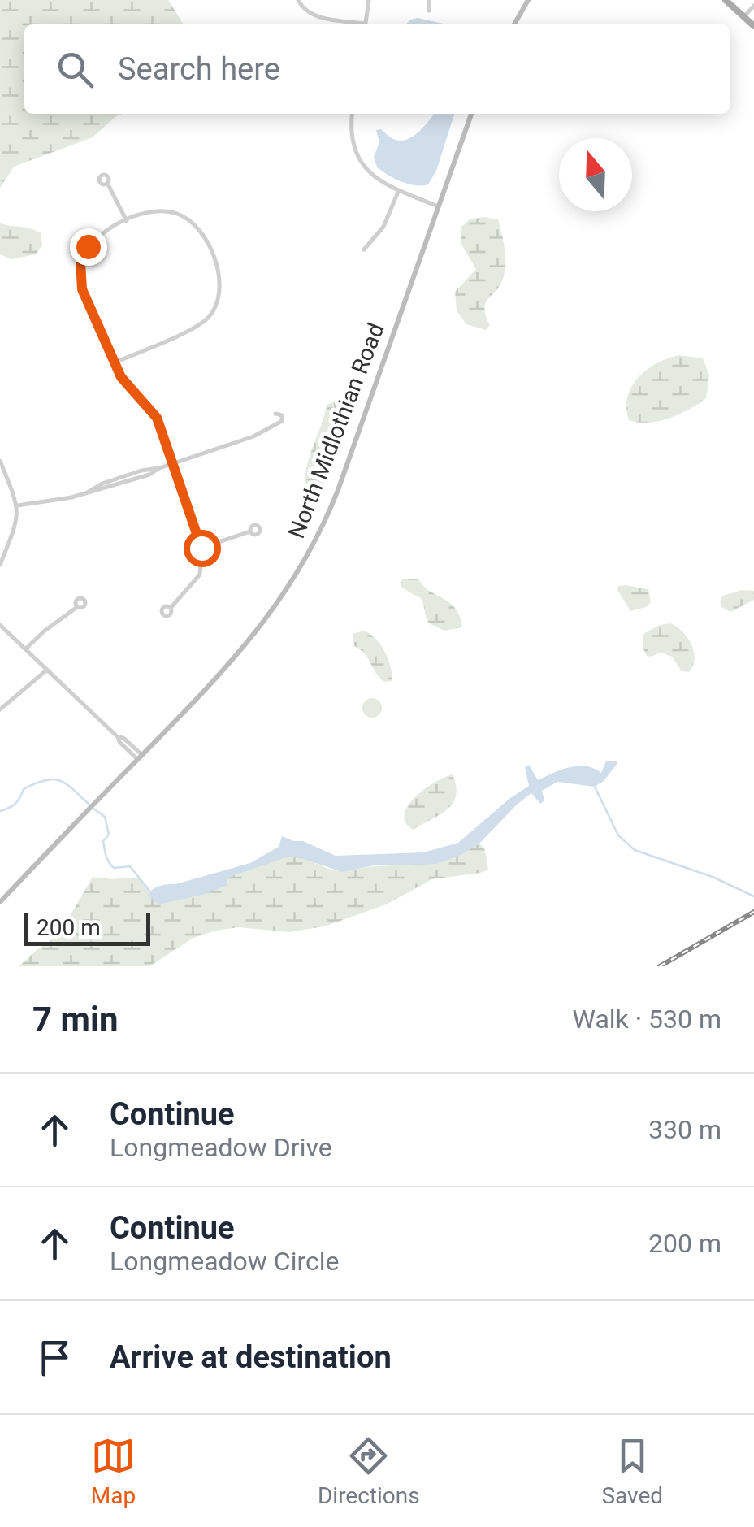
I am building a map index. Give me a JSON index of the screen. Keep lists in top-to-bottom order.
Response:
{
  "streets": {
    "main road": ["North Midlothian Road"]
  },
  "scale_bar": "200 m",
  "north": "top",
  "page": {
    "search": "Search here",
    "scale": "200 m",
    "heading": ["7 min", "Walk · 530 m"],
    "list": [
      ["Continue", "Longmeadow Drive", "330 m"],
      ["Continue", "Longmeadow Circle", "200 m"],
      "Arrive at destination"
    ],
    "nav": ["Map", "Directions", "Saved"]
  }
}
